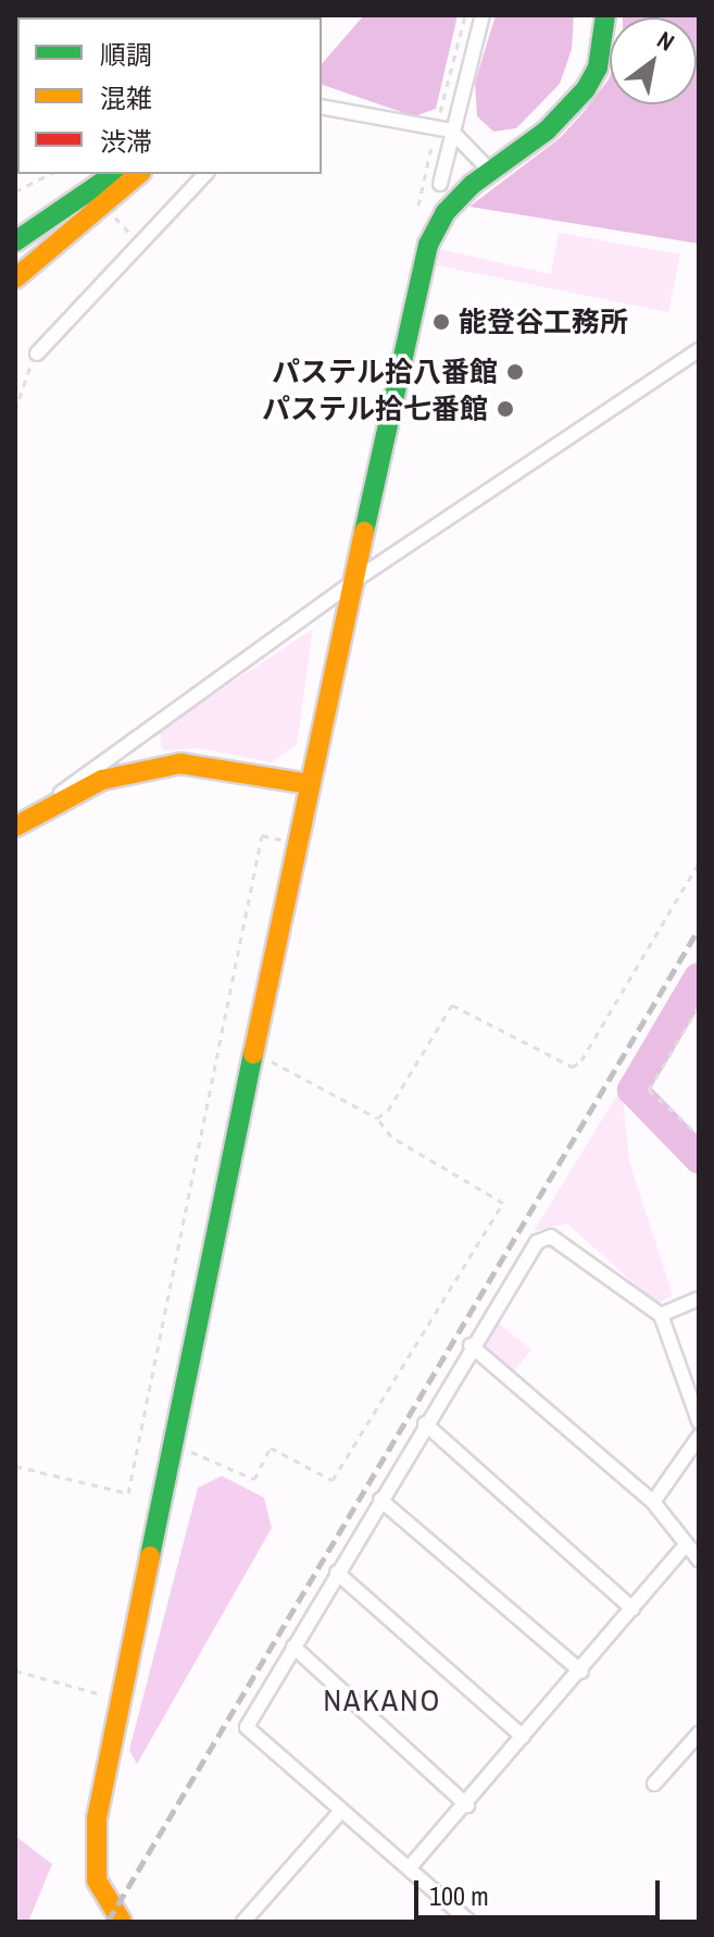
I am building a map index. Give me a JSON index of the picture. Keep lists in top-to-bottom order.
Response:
{
  "districts": ["NAKANO"],
  "places": ["能登谷工務所", "パステル拾八番館", "パステル拾七番館"],
  "legend": ["順調", "混雑", "渋滞"],
  "scale_bar": "100 m",
  "north": "top right"
}
